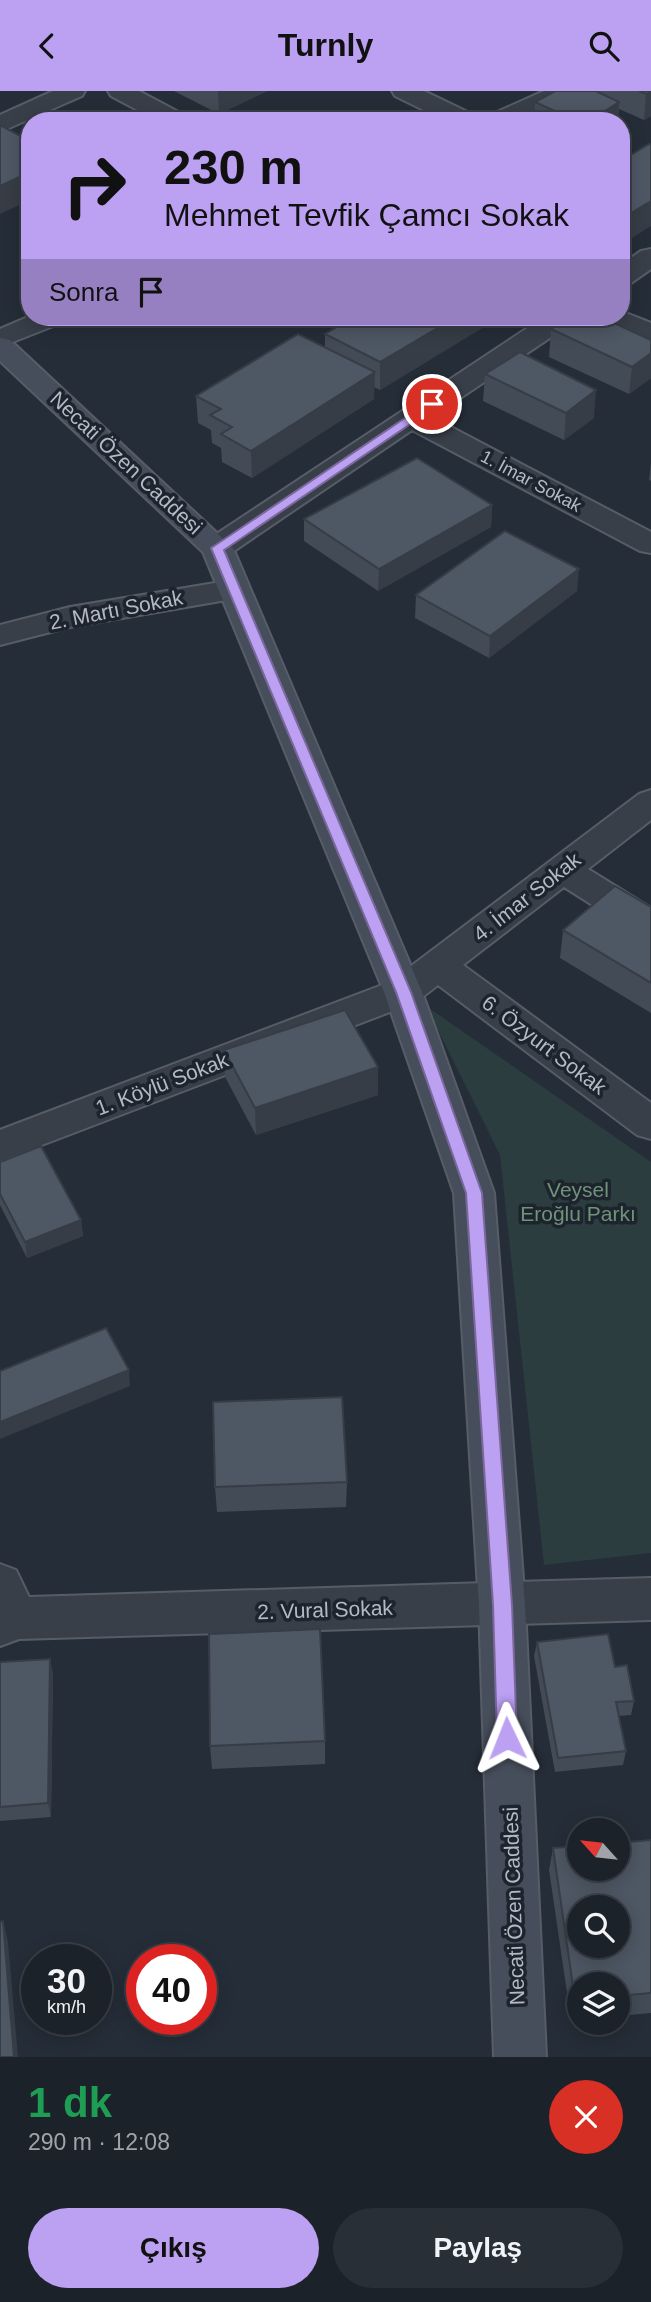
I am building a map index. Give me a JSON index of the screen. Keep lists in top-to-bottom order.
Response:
{
  "streets": {
    "street": [
      "Necati Özen Caddesi",
      "1. İmar Sokak",
      "2. Martı Sokak",
      "4. İmar Sokak",
      "6. Özyurt Sokak",
      "1. Köylü Sokak",
      "2. Vural Sokak"
    ]
  },
  "crossings": [
    ["Necati Özen Caddesi", "2. Martı Sokak"],
    ["Necati Özen Caddesi", "4. İmar Sokak"],
    ["Necati Özen Caddesi", "1. Köylü Sokak"],
    ["Necati Özen Caddesi", "2. Vural Sokak"],
    ["4. İmar Sokak", "6. Özyurt Sokak"],
    ["4. İmar Sokak", "1. Köylü Sokak"]
  ],
  "parks": ["Veysel Eroğlu Parkı"],
  "north": "top left",
  "page": {
    "header": "Turnly",
    "turn": ["230 m", "Mehmet Tevfik Çamcı Sokak"],
    "then": "Sonra",
    "speed": "30 km/h",
    "limit": "40",
    "heading": ["1 dk", "290 m · 12:08"],
    "buttons": ["Çıkış", "Paylaş"]
  }
}
